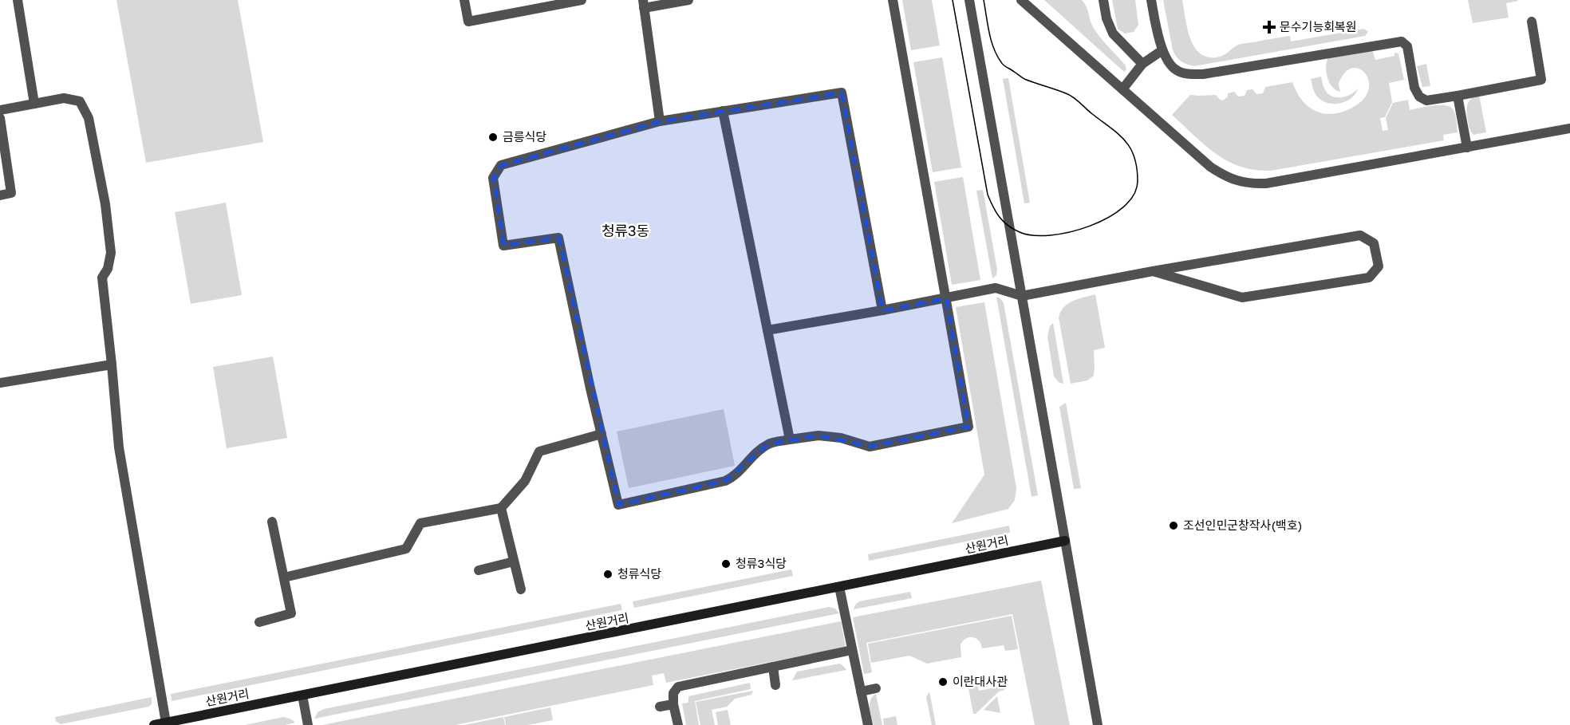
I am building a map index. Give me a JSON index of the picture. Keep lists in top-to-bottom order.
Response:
{
  "streets": {
    "main road": ["산원거리"]
  },
  "districts": ["청류3동"],
  "places": {
    "health": ["문수기능회복원"],
    "other": [
      "금릉식당",
      "조선인민군창작사(백호)",
      "청류3식당",
      "청류식당",
      "이란대사관"
    ]
  }
}
